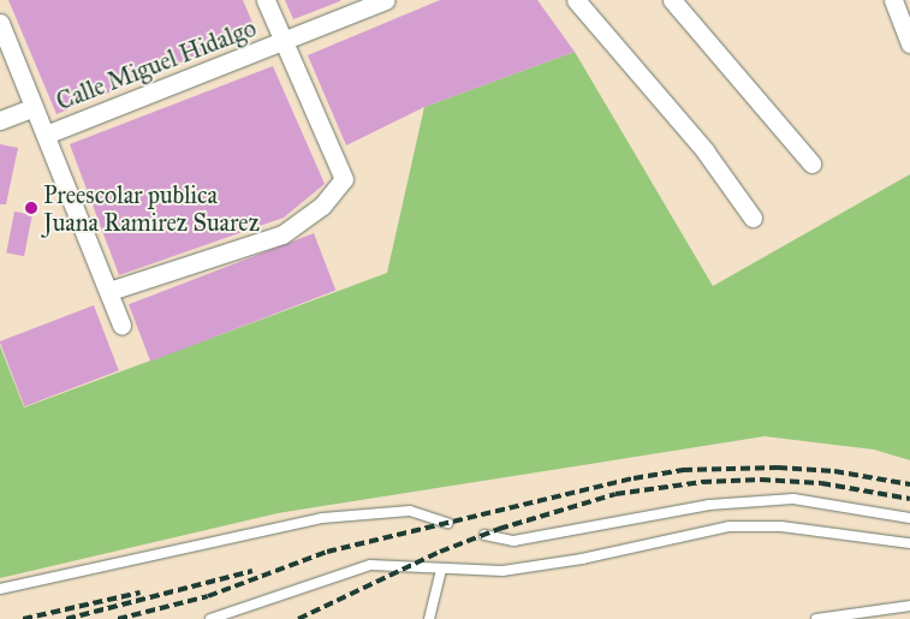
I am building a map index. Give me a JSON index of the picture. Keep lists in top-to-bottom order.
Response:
{
  "streets": {
    "street": ["Calle Miguel Hidalgo"]
  },
  "places": ["Preescolar publica Juana Ramirez Suarez"]
}
